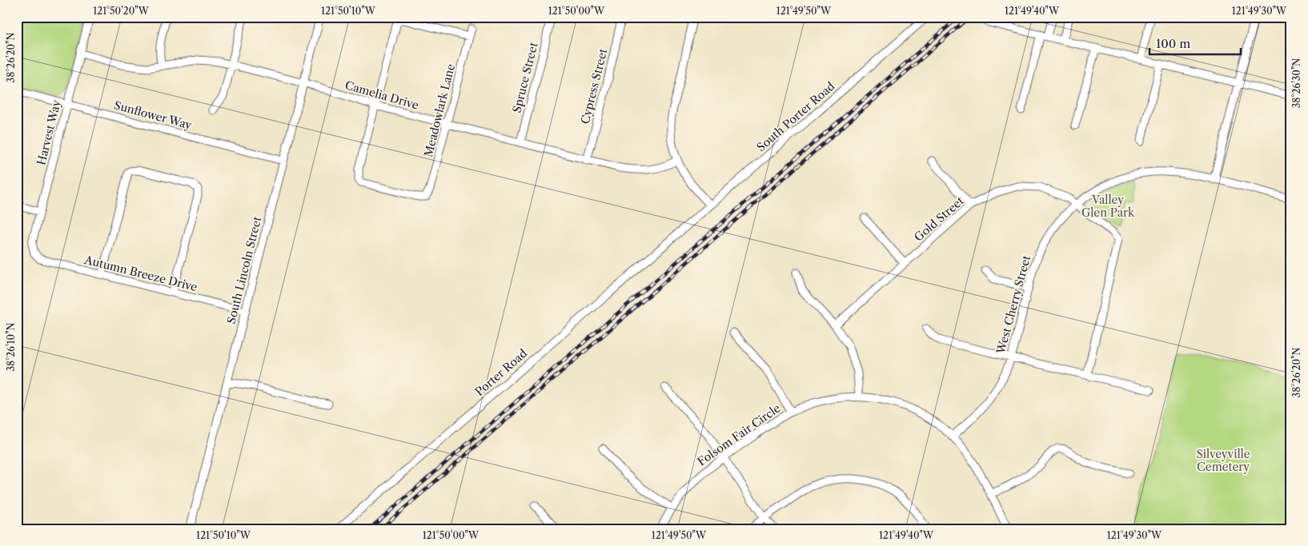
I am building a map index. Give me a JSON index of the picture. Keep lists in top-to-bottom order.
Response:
{
  "streets": {
    "street": [
      "Spruce Street",
      "Cypress Street",
      "Camelia Drive",
      "Meadowlark Lane",
      "Sunflower Way",
      "South Porter Road",
      "Harvest Way",
      "Gold Street",
      "South Lincoln Street",
      "Autumn Breeze Drive",
      "West Cherry Street",
      "Porter Road",
      "Folsom Fair Circle"
    ]
  },
  "crossings": [
    ["Spruce Street", "Camelia Drive"],
    ["Cypress Street", "Camelia Drive"],
    ["Camelia Drive", "Meadowlark Lane"],
    ["Camelia Drive", "Harvest Way"],
    ["Camelia Drive", "South Lincoln Street"],
    ["Sunflower Way", "Harvest Way"],
    ["Sunflower Way", "South Lincoln Street"],
    ["South Porter Road", "Porter Road"],
    ["Harvest Way", "Autumn Breeze Drive"],
    ["Gold Street", "West Cherry Street"],
    ["South Lincoln Street", "Autumn Breeze Drive"],
    ["West Cherry Street", "Folsom Fair Circle"]
  ],
  "parks": ["Valley Glen Park", "Silveyville Cemetery"],
  "scale_bar": "100 m",
  "coordinates": [
    "121°50'20\"W",
    "121°50'10\"W",
    "121°50'00\"W",
    "121°49'50\"W",
    "121°49'40\"W",
    "121°49'30\"W",
    "38°26'20\"N",
    "38°26'30\"N",
    "38°26'10\"N"
  ]
}
